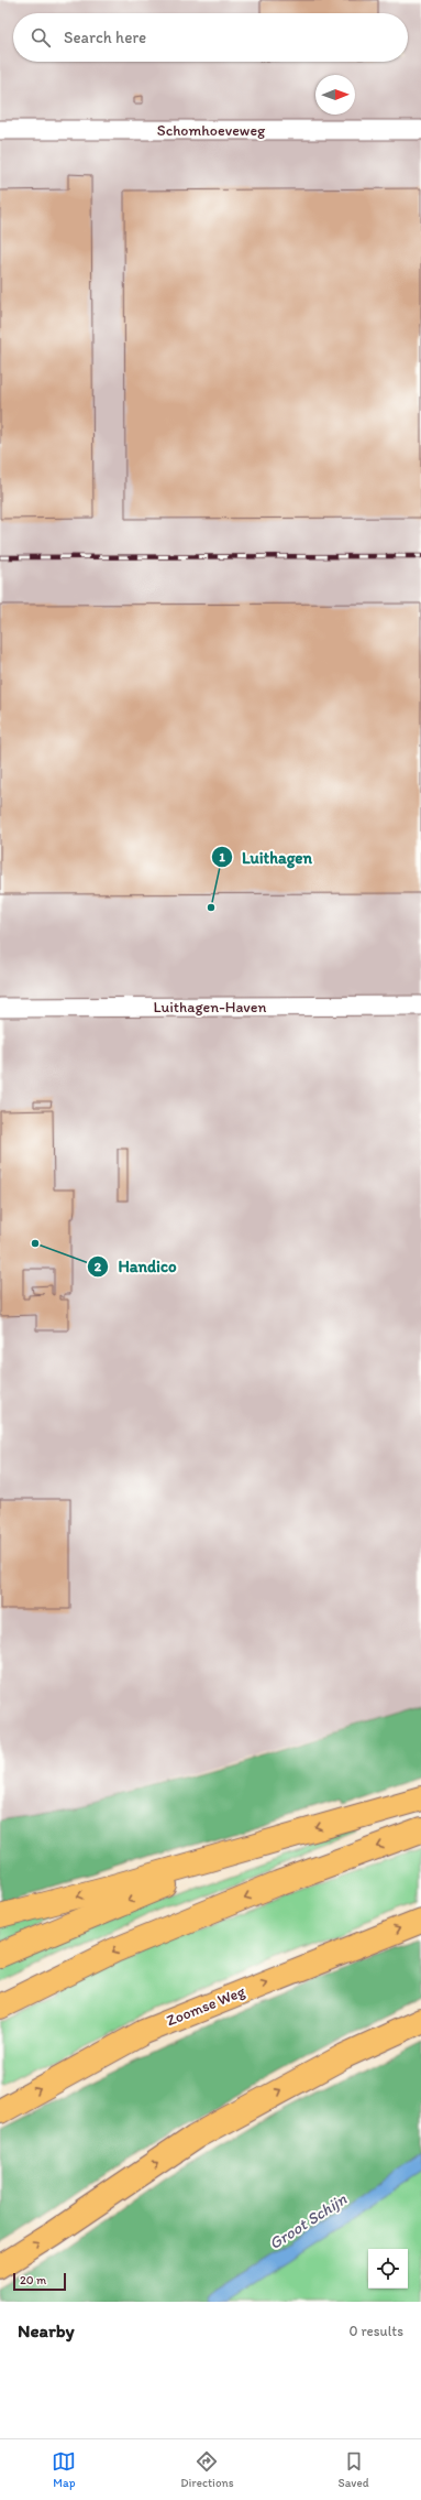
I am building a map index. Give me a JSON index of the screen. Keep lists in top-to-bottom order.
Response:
{
  "streets": {
    "highway": ["Zoomse Weg"],
    "street": ["Schomhoeveweg", "Luithagen-Haven"]
  },
  "water": ["Groot Schijn"],
  "places": ["Luithagen", "Handico"],
  "scale_bar": "20 m",
  "north": "right",
  "page": {
    "search": "Search here",
    "scale": "20 m",
    "heading": ["Nearby", "0 results"],
    "nav": ["Map", "Directions", "Saved"]
  }
}
